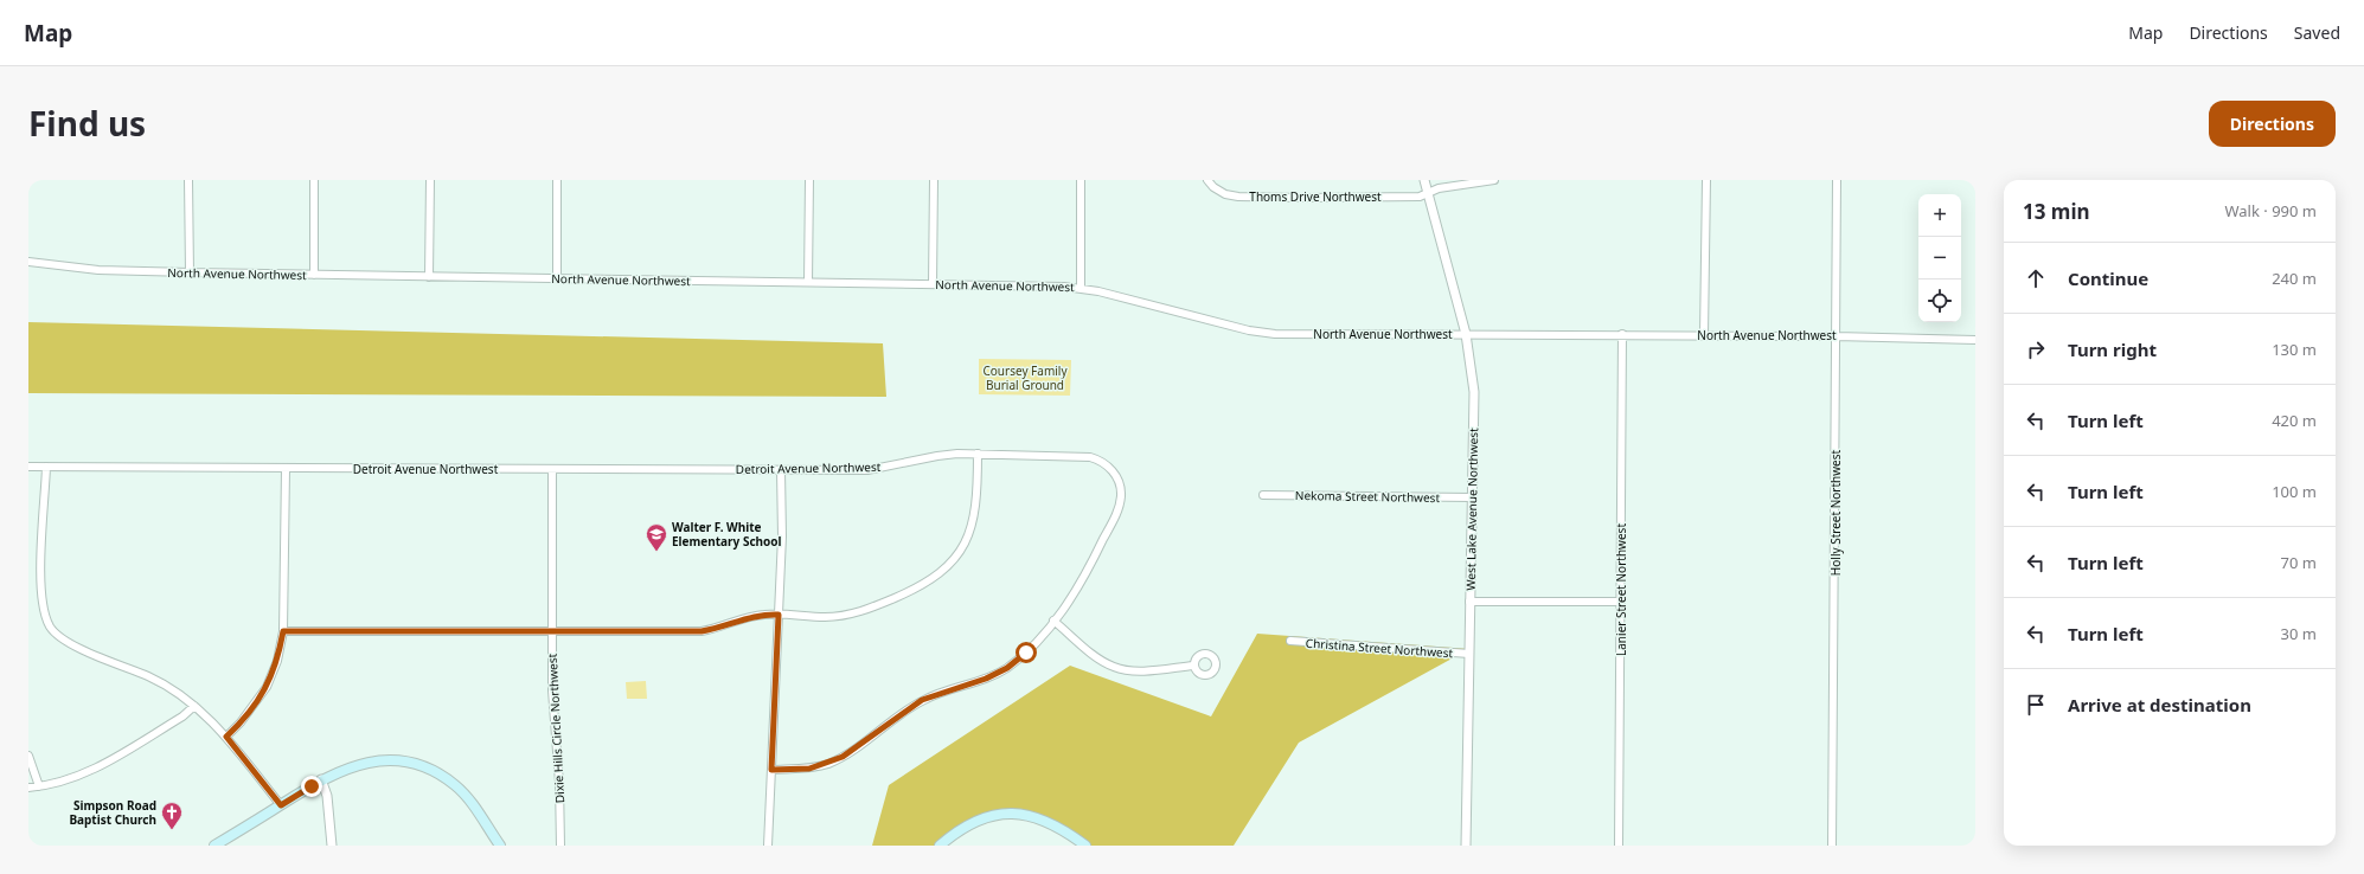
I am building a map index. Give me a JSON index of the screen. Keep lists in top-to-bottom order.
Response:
{
  "streets": {
    "street": [
      "Thoms Drive Northwest",
      "North Avenue Northwest",
      "Detroit Avenue Northwest",
      "Nekoma Street Northwest",
      "West Lake Avenue Northwest",
      "Holly Street Northwest",
      "Lanier Street Northwest",
      "Christina Street Northwest",
      "Dixie Hills Circle Northwest"
    ]
  },
  "crossings": [
    ["Thoms Drive Northwest", "West Lake Avenue Northwest"],
    ["North Avenue Northwest", "West Lake Avenue Northwest"],
    ["North Avenue Northwest", "Holly Street Northwest"],
    ["North Avenue Northwest", "Lanier Street Northwest"],
    ["Detroit Avenue Northwest", "Dixie Hills Circle Northwest"],
    ["Nekoma Street Northwest", "West Lake Avenue Northwest"],
    ["West Lake Avenue Northwest", "Christina Street Northwest"]
  ],
  "parks": ["Coursey Family Burial Ground"],
  "places": {
    "school or university": ["Walter F. White Elementary School"],
    "church": ["Simpson Road Baptist Church"]
  },
  "page": {
    "header": "Map",
    "nav": ["Map", "Directions", "Saved"],
    "title": "Find us",
    "buttons": "Directions",
    "heading": ["13 min", "Walk · 990 m"],
    "map_buttons": ["+", "−"],
    "list": [
      ["Continue", "240 m"],
      ["Turn right", "130 m"],
      ["Turn left", "420 m"],
      ["Turn left", "100 m"],
      ["Turn left", "70 m"],
      ["Turn left", "30 m"],
      "Arrive at destination"
    ]
  }
}
